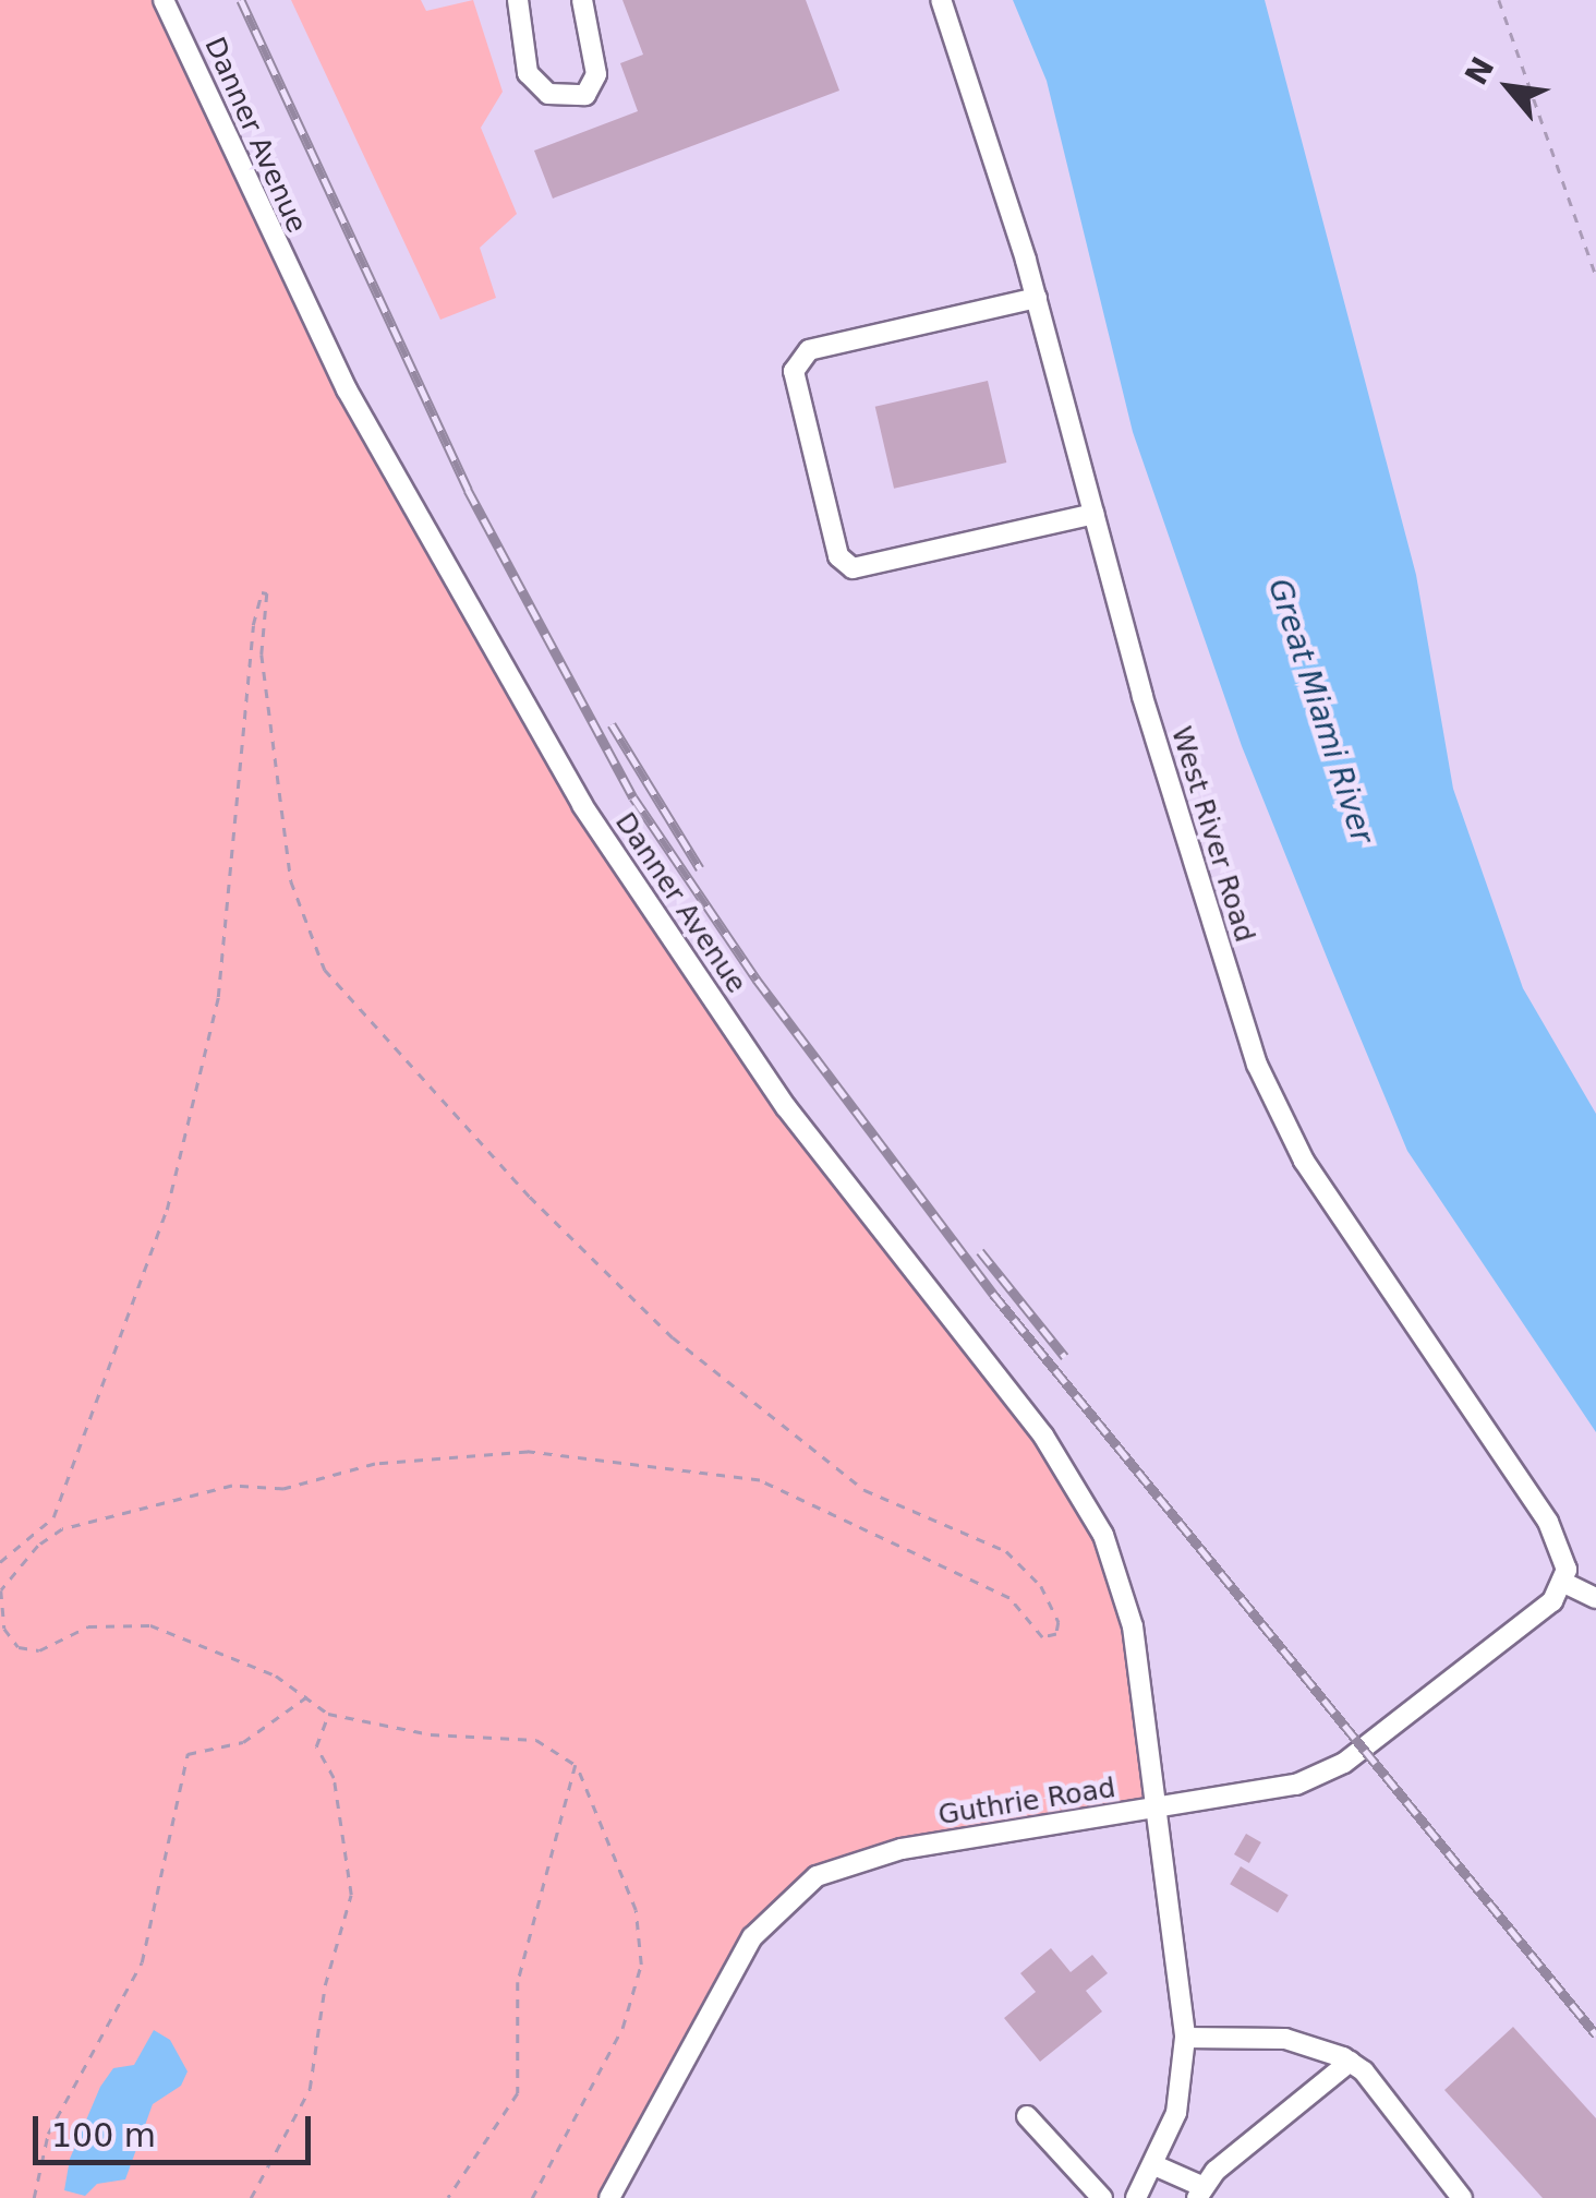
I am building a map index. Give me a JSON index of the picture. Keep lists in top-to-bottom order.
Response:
{
  "streets": {
    "street": ["Danner Avenue", "West River Road", "Guthrie Road"]
  },
  "crossings": [
    ["Danner Avenue", "Guthrie Road"],
    ["West River Road", "Guthrie Road"]
  ],
  "water": ["Great Miami River"],
  "scale_bar": "100 m",
  "north": "top left"
}
